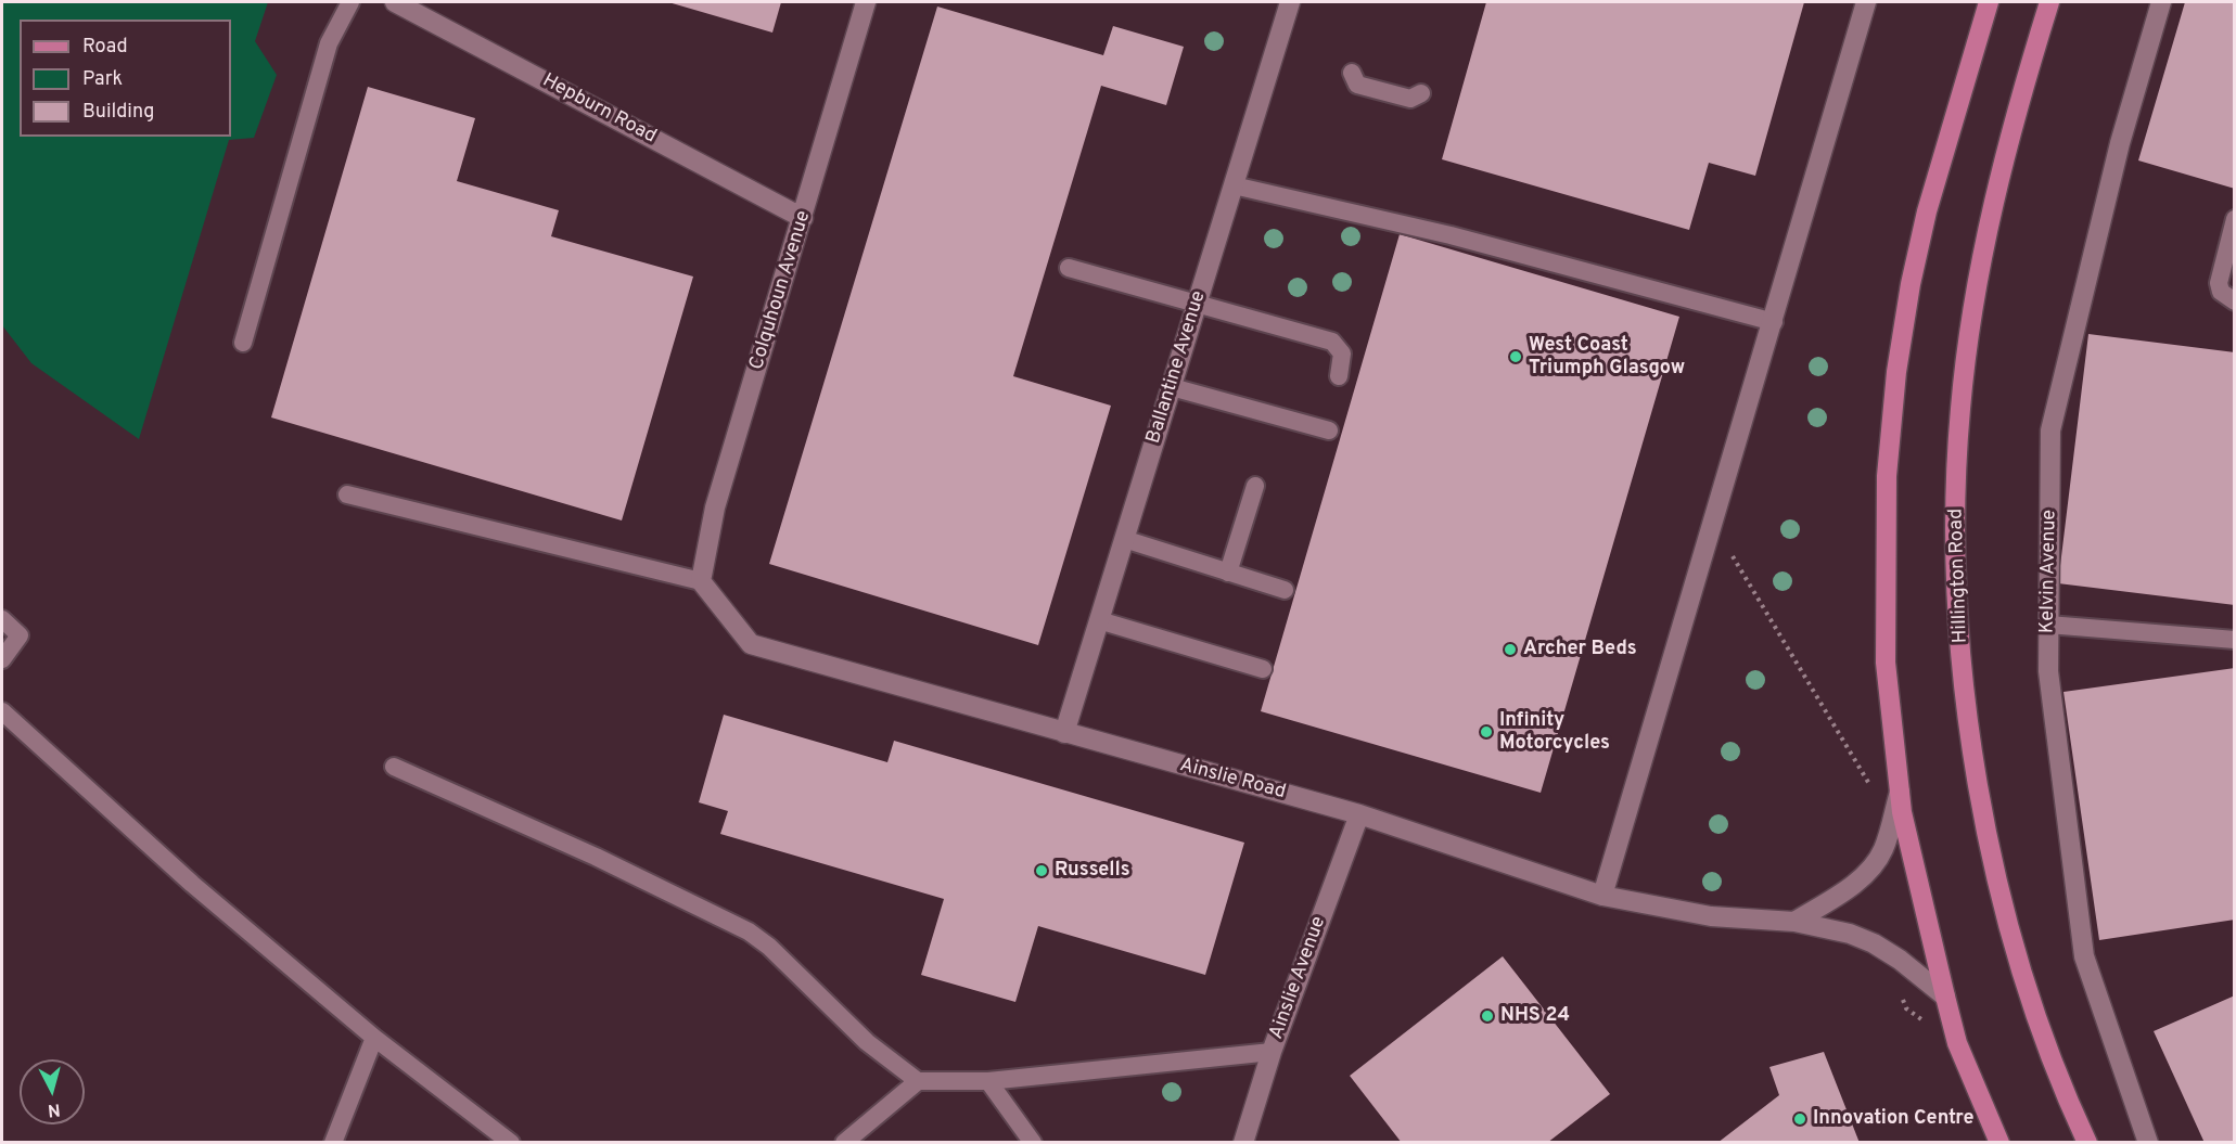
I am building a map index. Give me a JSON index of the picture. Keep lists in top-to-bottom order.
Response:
{
  "streets": {
    "main road": ["Hillington Road"],
    "street": [
      "Hepburn Road",
      "Colquhoun Avenue",
      "Ballantine Avenue",
      "Kelvin Avenue",
      "Ainslie Road",
      "Ainslie Avenue"
    ]
  },
  "crossings": [
    ["Hepburn Road", "Colquhoun Avenue"],
    ["Colquhoun Avenue", "Ainslie Road"],
    ["Ballantine Avenue", "Ainslie Road"],
    ["Ainslie Road", "Ainslie Avenue"]
  ],
  "places": [
    "West Coast Triumph Glasgow",
    "Archer Beds",
    "Infinity Motorcycles",
    "Russells",
    "NHS 24",
    "Innovation Centre"
  ],
  "legend": ["Road", "Park", "Building"],
  "north": "bottom"
}
